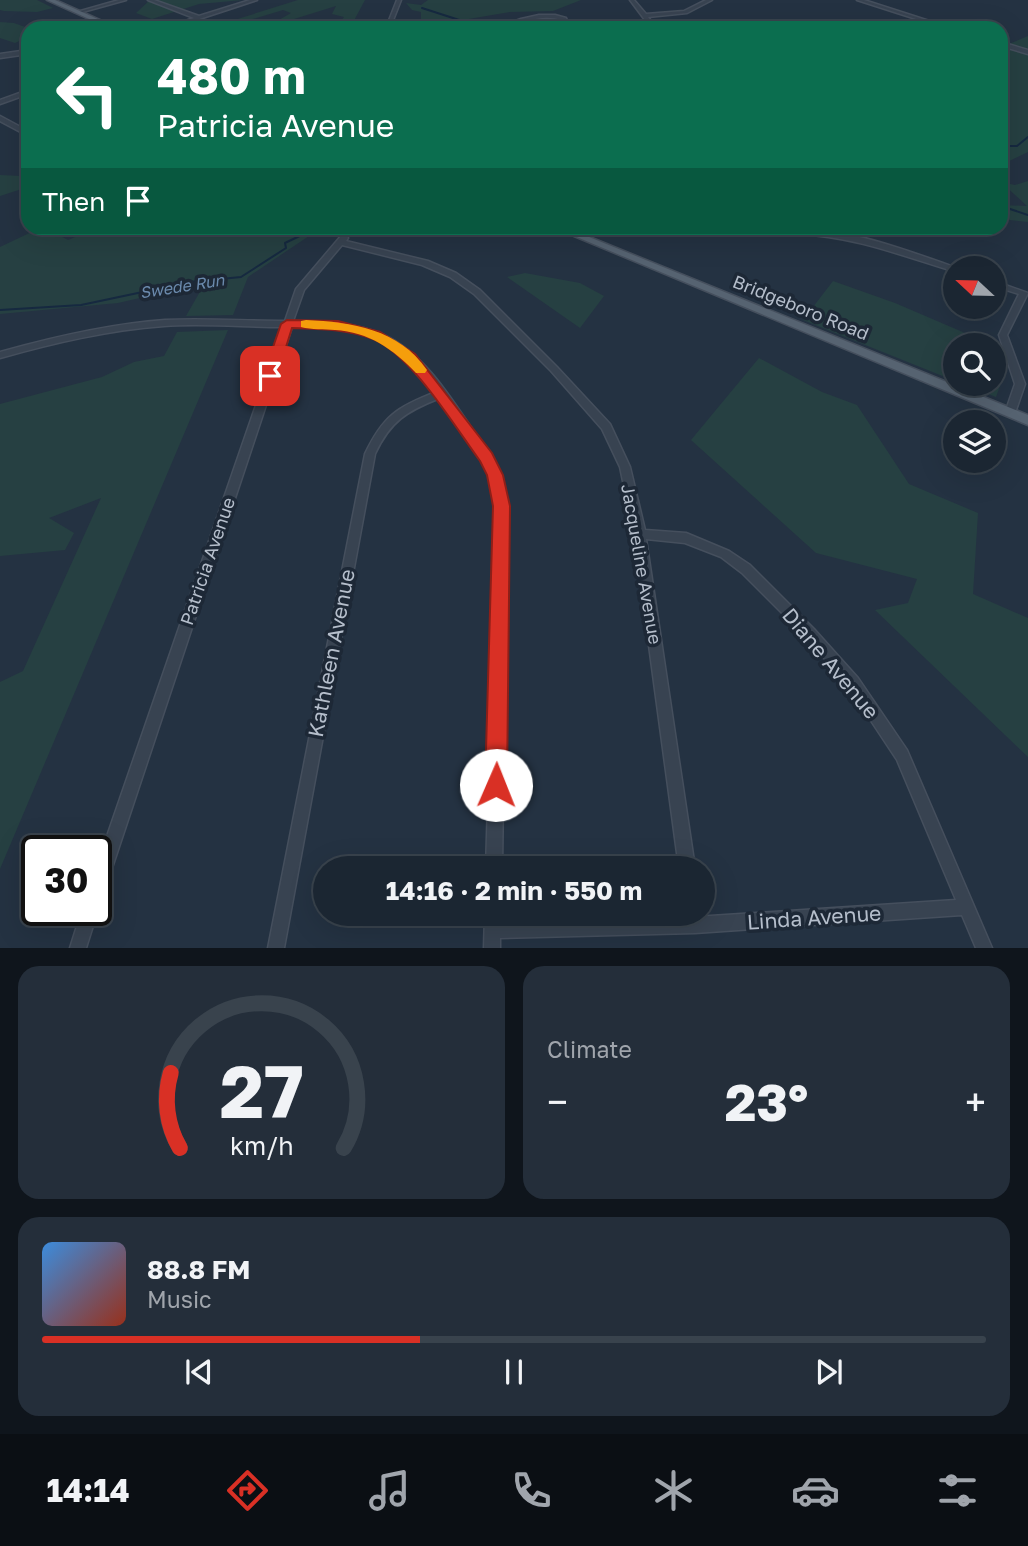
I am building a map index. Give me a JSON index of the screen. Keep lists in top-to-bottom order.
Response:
{
  "streets": {
    "main road": ["Bridgeboro Road"],
    "street": [
      "Patricia Avenue",
      "Jacqueline Avenue",
      "Kathleen Avenue",
      "Diane Avenue",
      "Linda Avenue"
    ]
  },
  "crossings": [
    ["Patricia Avenue", "Jacqueline Avenue"],
    ["Jacqueline Avenue", "Diane Avenue"],
    ["Diane Avenue", "Linda Avenue"]
  ],
  "water": ["Swede Run"],
  "north": "left",
  "page": {
    "turn": ["480 m", "Patricia Avenue"],
    "then": "Then",
    "limit": "30",
    "trip": "14:16 · 2 min · 550 m",
    "tile": "Climate",
    "heat": ["−", "23°", "+"],
    "song": ["88.8 FM", "Music"],
    "tabs": "14:14",
    "gauge": ["27", "km/h"]
  }
}
